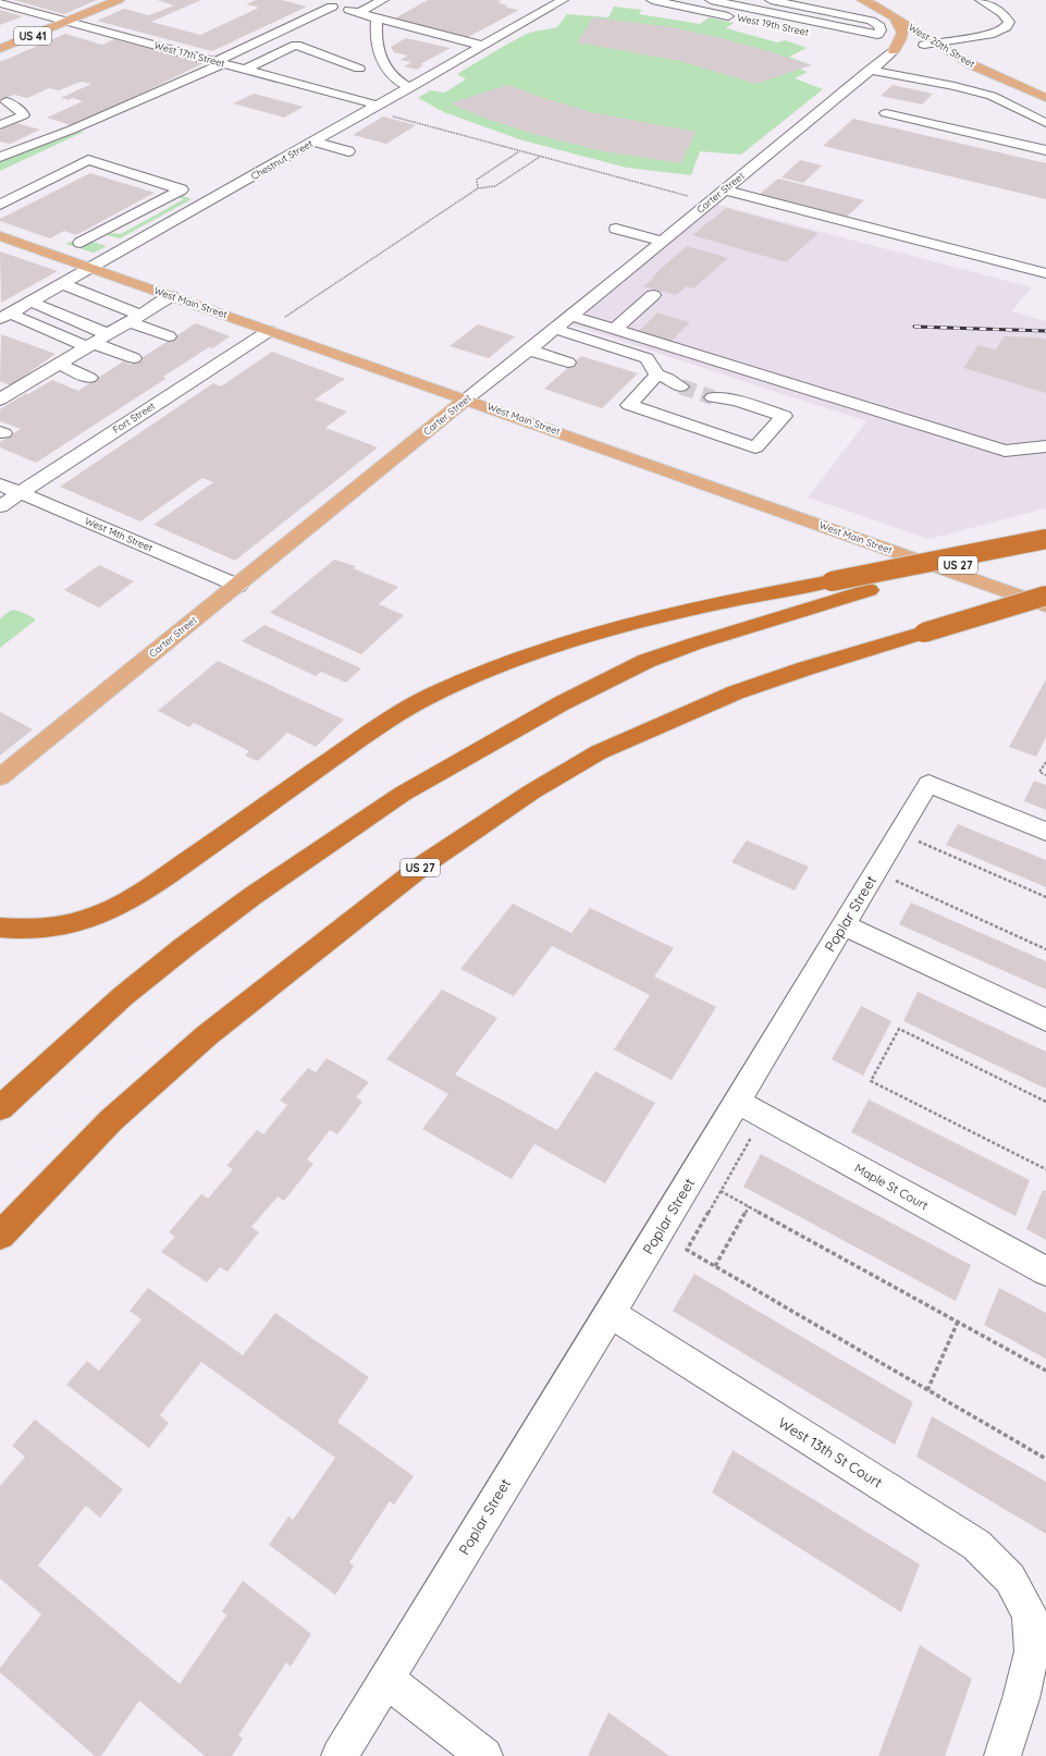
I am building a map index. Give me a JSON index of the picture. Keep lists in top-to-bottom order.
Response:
{
  "streets": {
    "highway": ["US 27"],
    "main road": [
      "US 41",
      "West 20th Street",
      "Carter Street",
      "West Main Street"
    ],
    "street": [
      "West 19th Street",
      "West 17th Street",
      "Chestnut Street",
      "Fort Street",
      "West 14th Street",
      "Poplar Street",
      "Maple St Court",
      "West 13th St Court"
    ]
  },
  "crossings": [
    ["US 41", "West 17th Street"],
    ["West 17th Street", "Chestnut Street"],
    ["Chestnut Street", "West Main Street"],
    ["Carter Street", "West Main Street"],
    ["Carter Street", "West 14th Street"],
    ["West Main Street", "Fort Street"],
    ["Fort Street", "West 14th Street"],
    ["Poplar Street", "Maple St Court"],
    ["Poplar Street", "West 13th St Court"]
  ]
}
